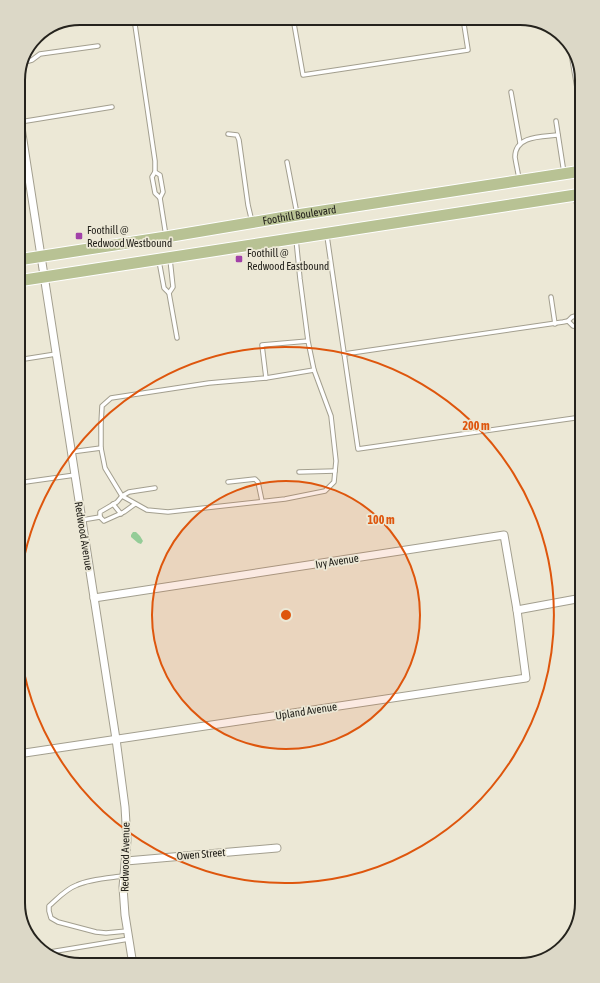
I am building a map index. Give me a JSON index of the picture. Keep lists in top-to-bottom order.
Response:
{
  "streets": {
    "main road": ["Foothill Boulevard"],
    "street": [
      "Redwood Avenue",
      "Ivy Avenue",
      "Upland Avenue",
      "Owen Street"
    ]
  },
  "crossings": [
    ["Foothill Boulevard", "Redwood Avenue"],
    ["Redwood Avenue", "Ivy Avenue"],
    ["Redwood Avenue", "Upland Avenue"],
    ["Redwood Avenue", "Owen Street"],
    ["Ivy Avenue", "Upland Avenue"]
  ],
  "places": {
    "transit": ["Foothill @ Redwood Westbound", "Foothill @ Redwood Eastbound"]
  },
  "rings": ["200 m", "100 m"]
}
